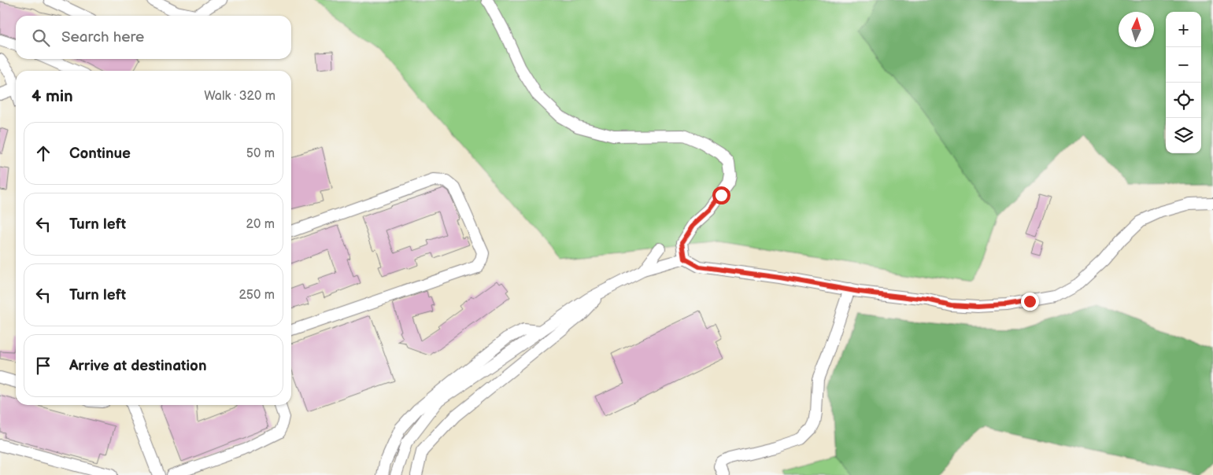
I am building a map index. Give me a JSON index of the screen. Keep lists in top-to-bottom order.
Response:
{
  "north": "top",
  "page": {
    "map_buttons": ["+", "−"],
    "search": "Search here",
    "heading": ["4 min", "Walk · 320 m"],
    "list": [
      ["Continue", "50 m"],
      ["Turn left", "20 m"],
      ["Turn left", "250 m"],
      "Arrive at destination"
    ]
  }
}
